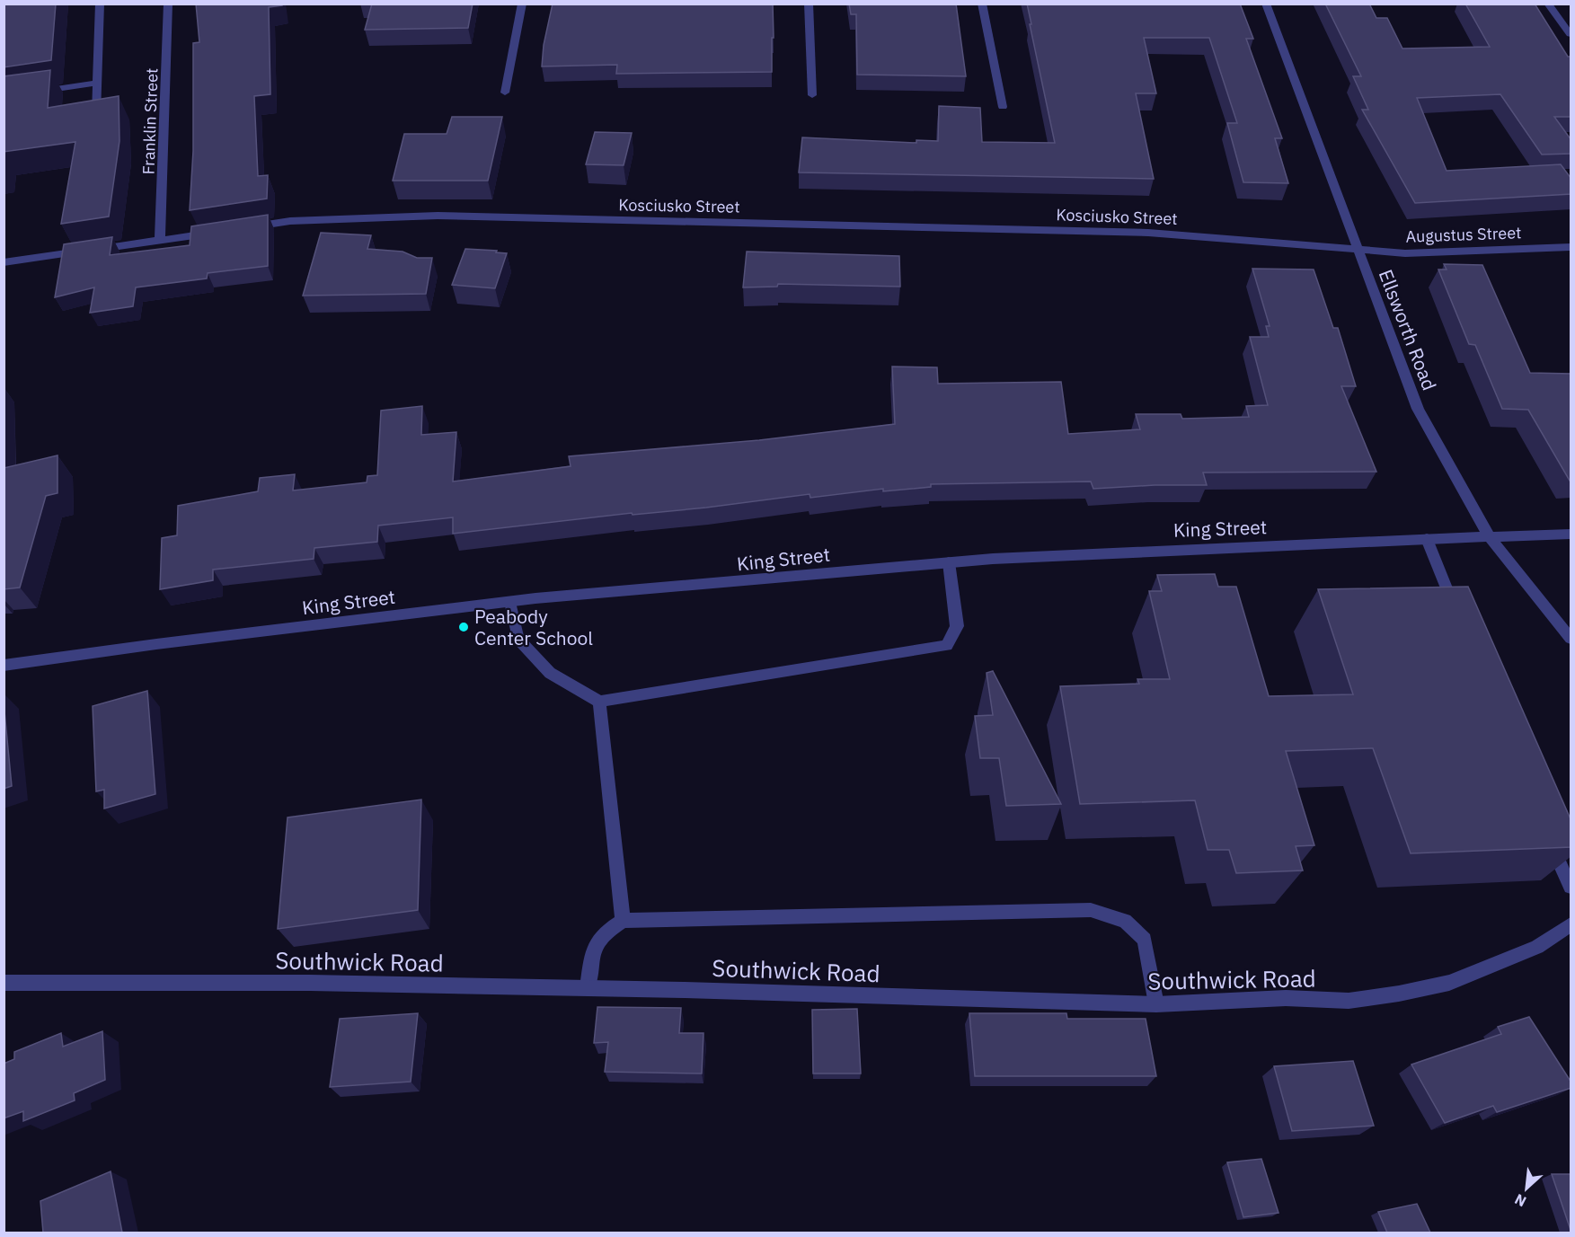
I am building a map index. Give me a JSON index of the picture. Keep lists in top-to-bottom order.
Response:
{
  "streets": {
    "street": [
      "Franklin Street",
      "Kosciusko Street",
      "Augustus Street",
      "Ellsworth Road",
      "King Street",
      "Southwick Road"
    ]
  },
  "crossings": [
    ["Kosciusko Street", "Augustus Street"],
    ["Kosciusko Street", "Ellsworth Road"],
    ["Augustus Street", "Ellsworth Road"],
    ["Ellsworth Road", "King Street"]
  ],
  "places": ["Peabody Center School"],
  "north": "bottom left"
}
